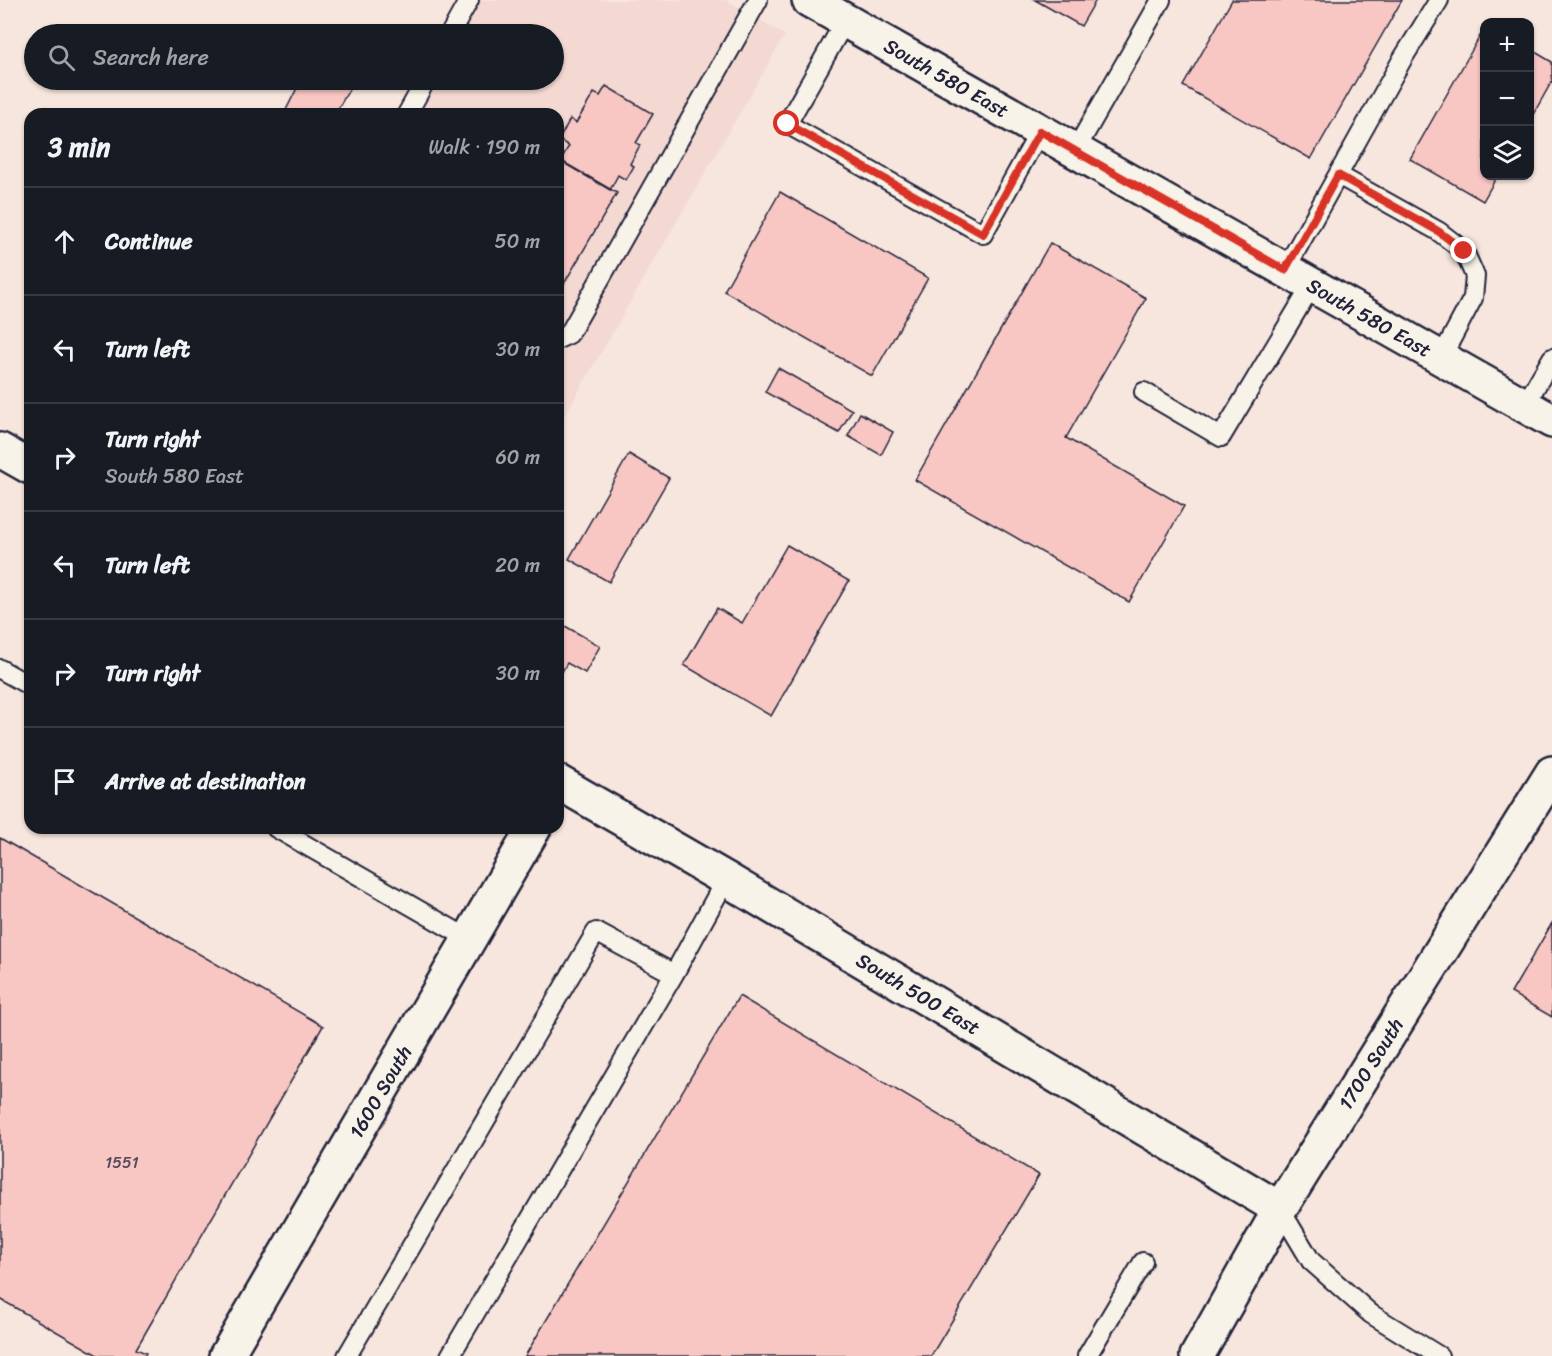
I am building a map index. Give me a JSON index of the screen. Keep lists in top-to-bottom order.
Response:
{
  "streets": {
    "street": [
      "South 580 East",
      "South 500 East",
      "1700 South",
      "1600 South"
    ]
  },
  "crossings": [
    ["South 500 East", "1700 South"]
  ],
  "house_numbers": ["1551"],
  "page": {
    "map_buttons": ["+", "−"],
    "search": "Search here",
    "heading": ["3 min", "Walk · 190 m"],
    "list": [
      ["Continue", "50 m"],
      ["Turn left", "30 m"],
      ["Turn right", "South 580 East", "60 m"],
      ["Turn left", "20 m"],
      ["Turn right", "30 m"],
      "Arrive at destination"
    ]
  }
}
